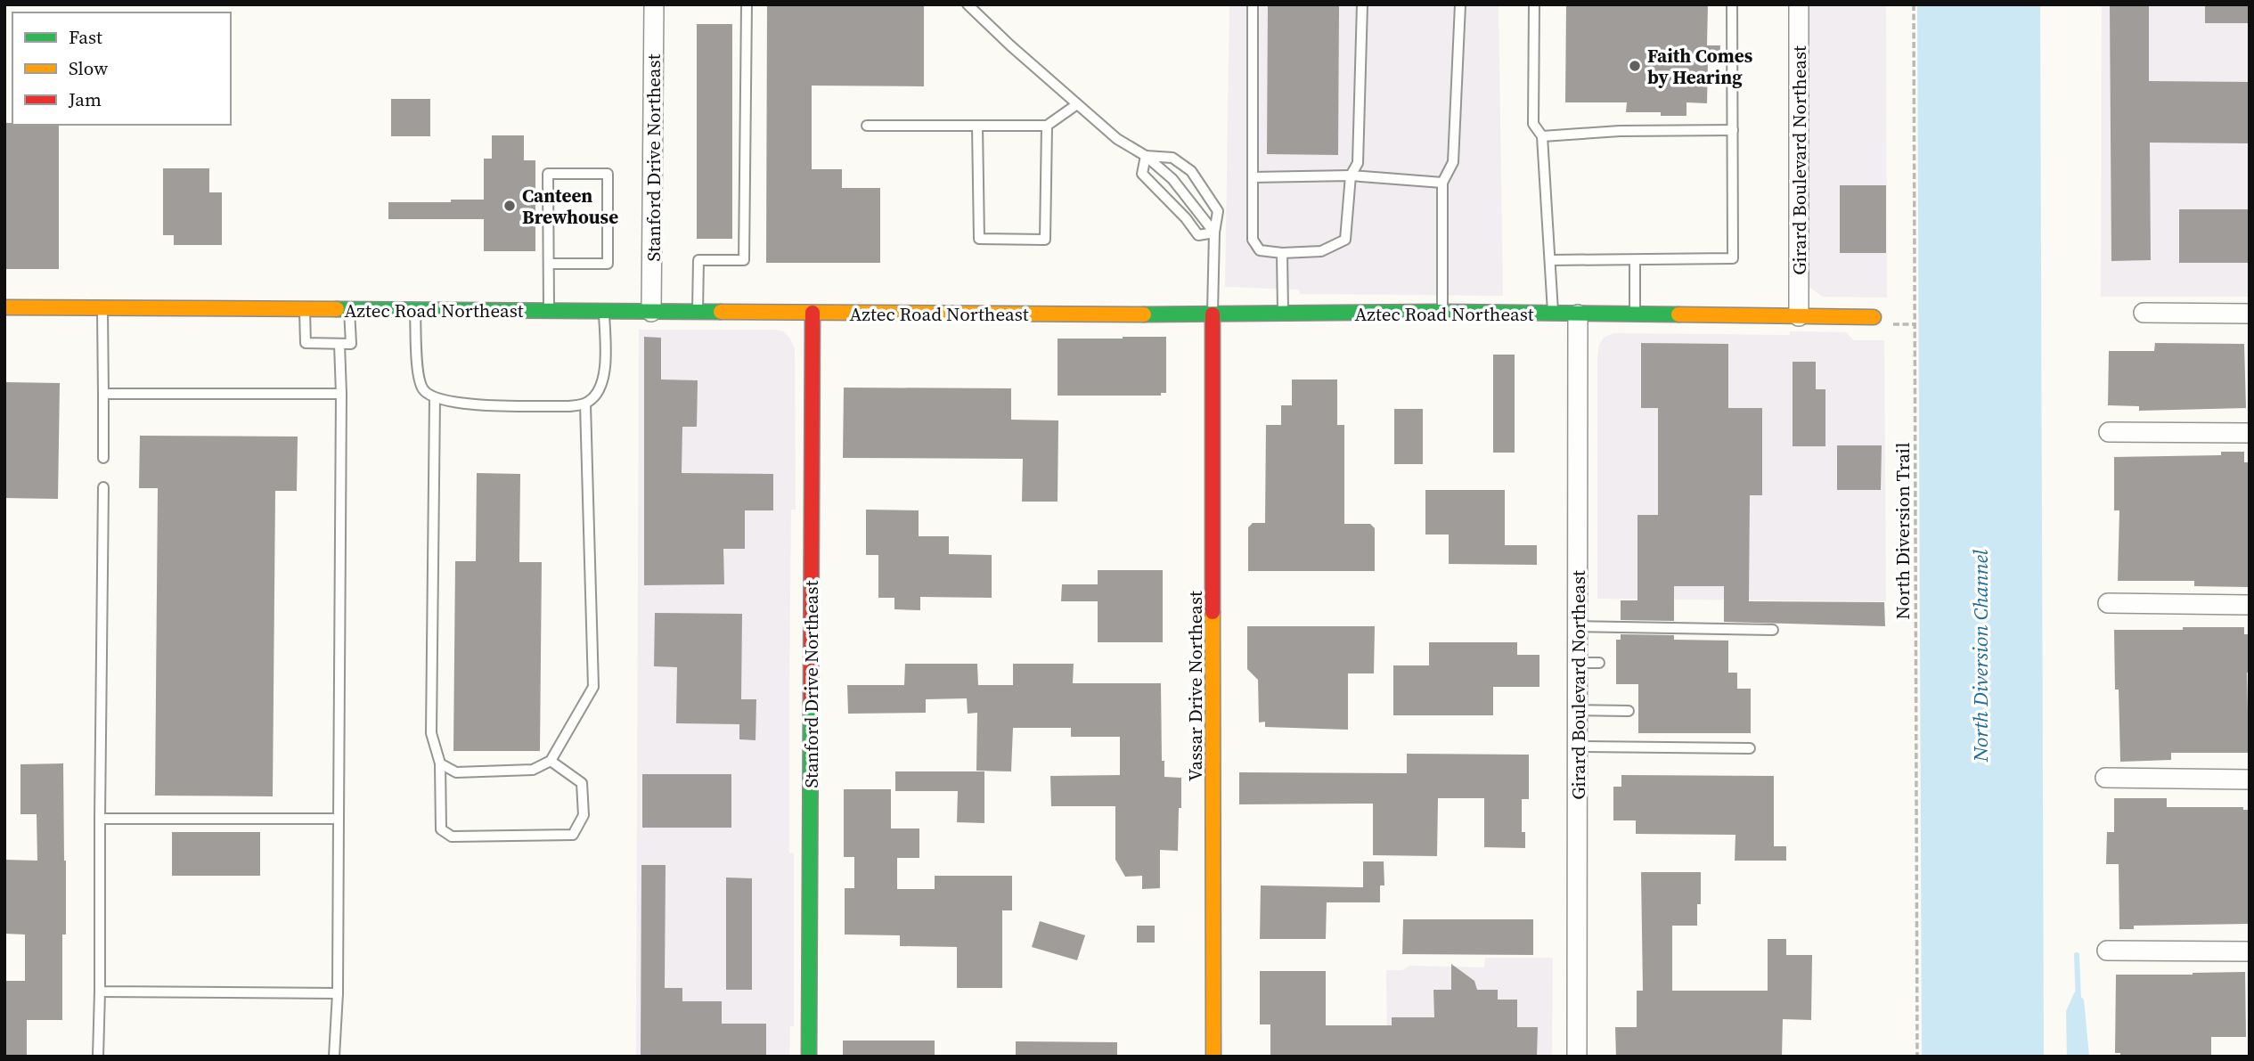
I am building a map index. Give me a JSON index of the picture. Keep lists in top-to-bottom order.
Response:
{
  "streets": {
    "street": [
      "Stanford Drive Northeast",
      "Girard Boulevard Northeast",
      "Aztec Road Northeast",
      "Vassar Drive Northeast"
    ],
    "path": ["North Diversion Trail"]
  },
  "crossings": [
    ["Stanford Drive Northeast", "Aztec Road Northeast"],
    ["Girard Boulevard Northeast", "Aztec Road Northeast"],
    ["Aztec Road Northeast", "Vassar Drive Northeast"]
  ],
  "water": ["North Diversion Channel"],
  "places": ["Faith Comes by Hearing", "Canteen Brewhouse"],
  "legend": ["Fast", "Slow", "Jam"]
}
